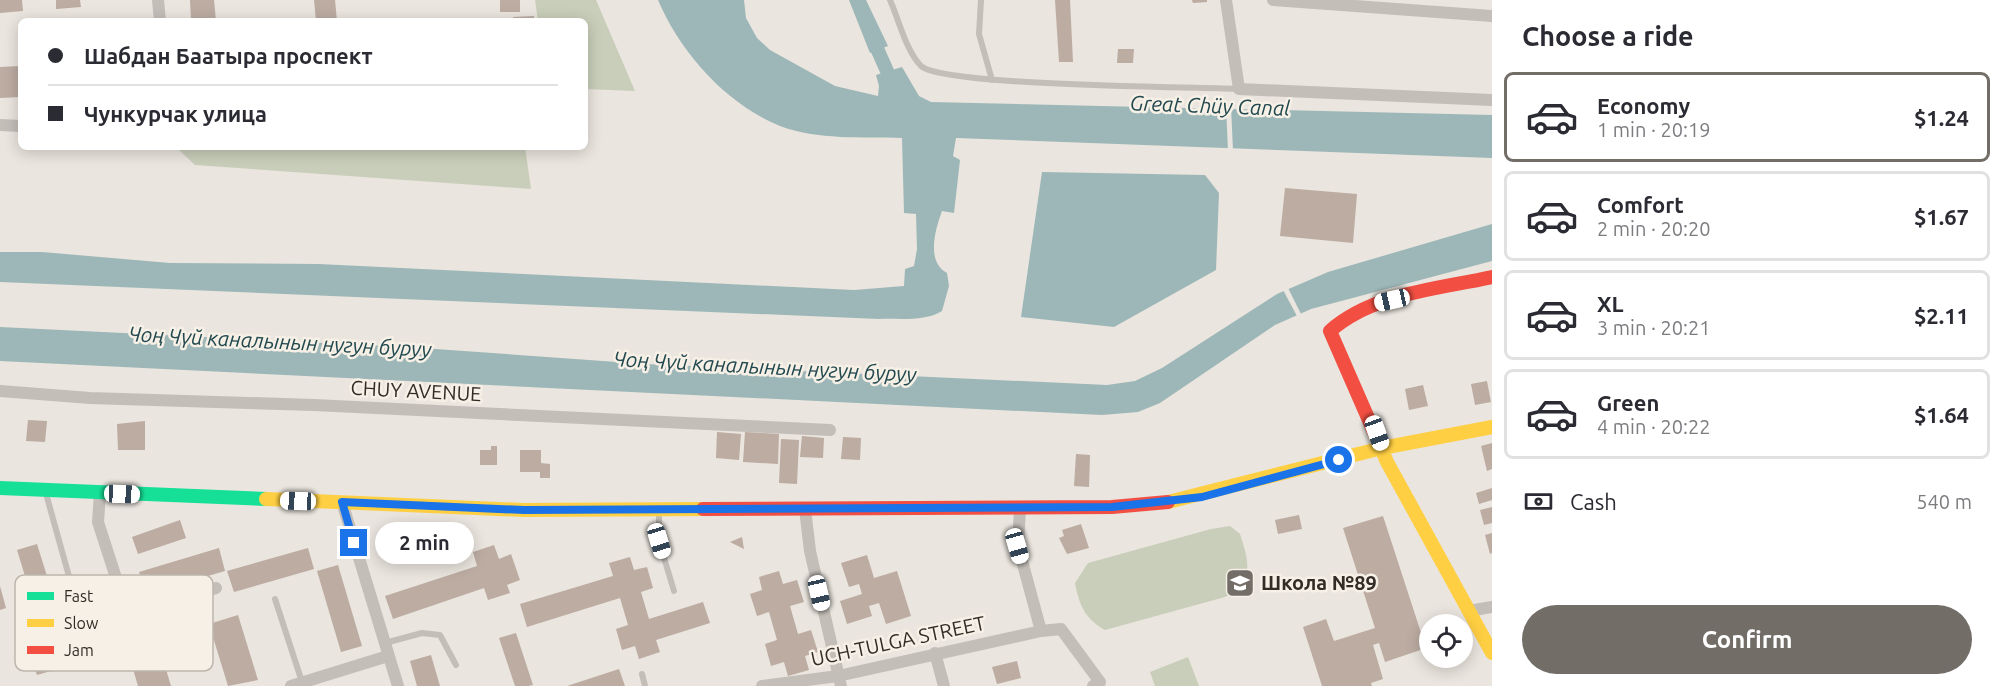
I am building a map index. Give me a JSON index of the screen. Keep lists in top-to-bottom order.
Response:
{
  "streets": {
    "street": ["CHUY AVENUE", "UCH-TULGA STREET"]
  },
  "water": ["Great Chüy Canal", "Чоң Чүй каналынын нугун буруу"],
  "places": {
    "school or university": ["Школа №89"]
  },
  "legend": ["Fast", "Slow", "Jam"],
  "page": {
    "heading": "Choose a ride",
    "banner": ["Шабдан Баатыра проспект", "Чункурчак улица"],
    "list": [
      {
        "name": "Economy",
        "note": "1 min · 20:19",
        "value": "$1.24"
      },
      {
        "name": "Comfort",
        "note": "2 min · 20:20",
        "value": "$1.67"
      },
      {
        "name": "XL",
        "note": "3 min · 20:21",
        "value": "$2.11"
      },
      {
        "name": "Green",
        "note": "4 min · 20:22",
        "value": "$1.64"
      }
    ],
    "pay": ["Cash", "540 m"],
    "bubble": "2 min",
    "buttons": "Confirm"
  }
}
